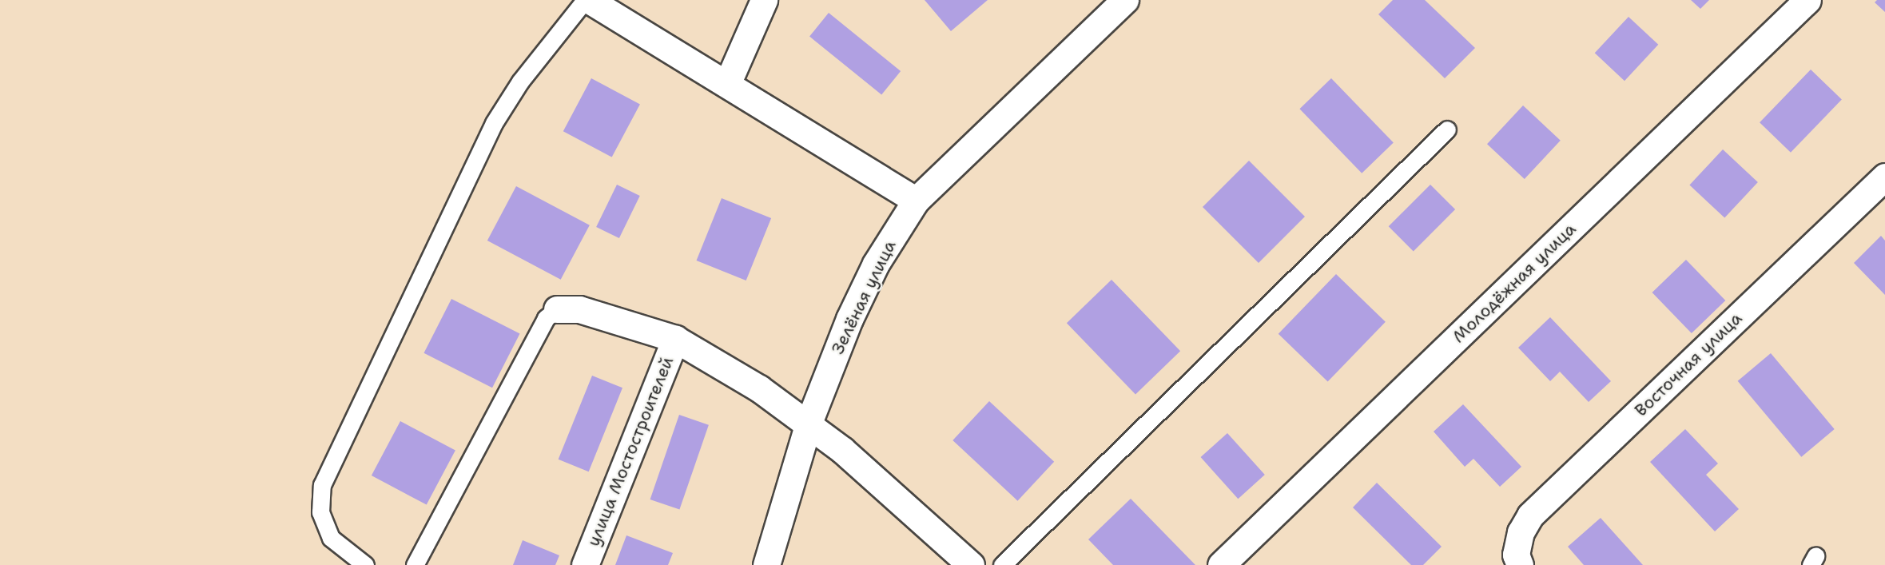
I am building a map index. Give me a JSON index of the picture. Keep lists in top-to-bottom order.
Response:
{
  "streets": {
    "street": [
      "Молодёжная улица",
      "Зелёная улица",
      "Восточная улица",
      "улица Мостостроителей"
    ]
  }
}
